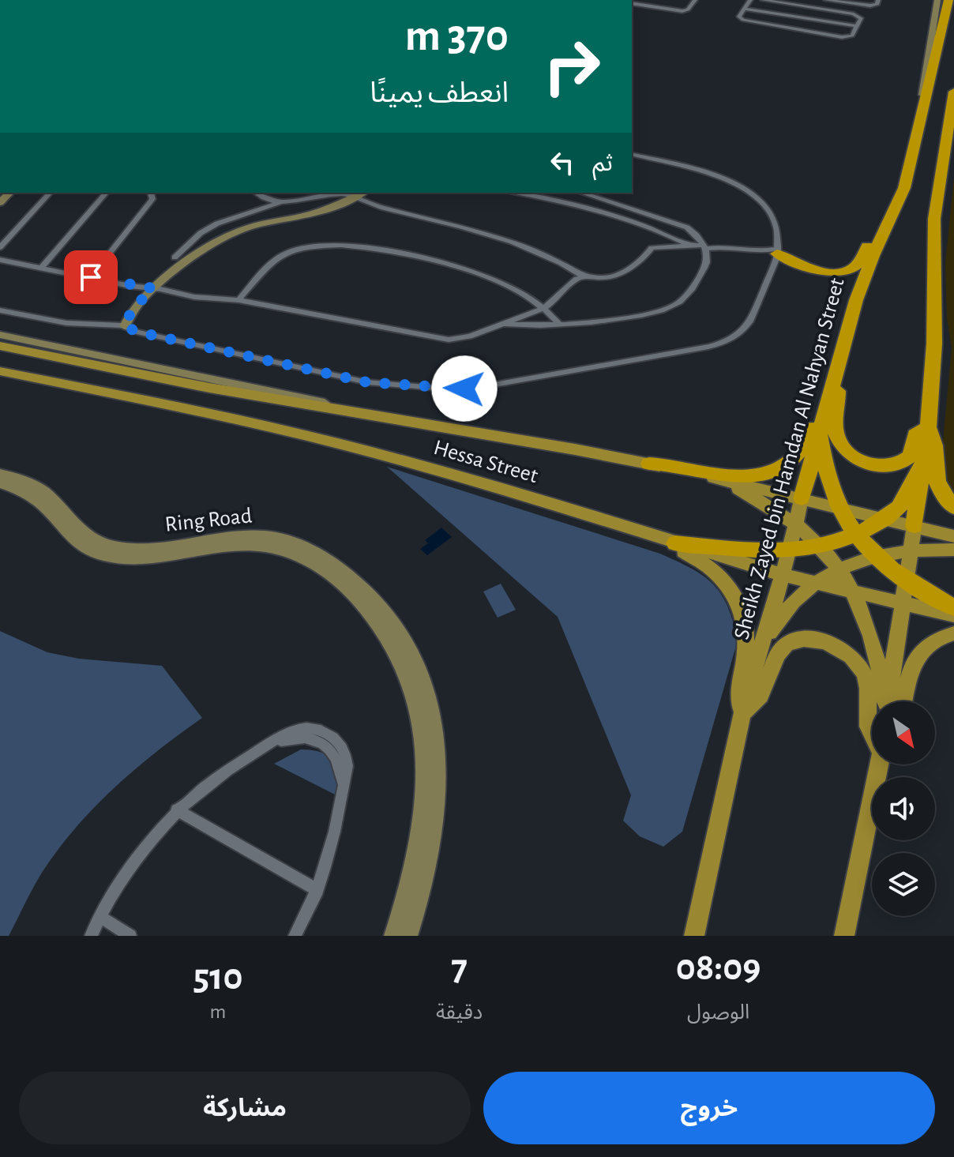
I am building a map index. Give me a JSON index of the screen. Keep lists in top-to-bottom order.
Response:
{
  "streets": {
    "highway": ["Sheikh Zayed bin Hamdan Al Nahyan Street"],
    "main road": ["Hessa Street"],
    "street": ["Ring Road"]
  },
  "crossings": [
    ["Sheikh Zayed bin Hamdan Al Nahyan Street", "Hessa Street"]
  ],
  "north": "bottom right",
  "page": {
    "turn": ["370 m", "انعطف يمينًا"],
    "then": "ثم",
    "eta": [
      "08:09",
      "الوصول",
      "7",
      "دقيقة",
      "510",
      "m"
    ],
    "buttons": ["خروج", "مشاركة"]
  }
}
